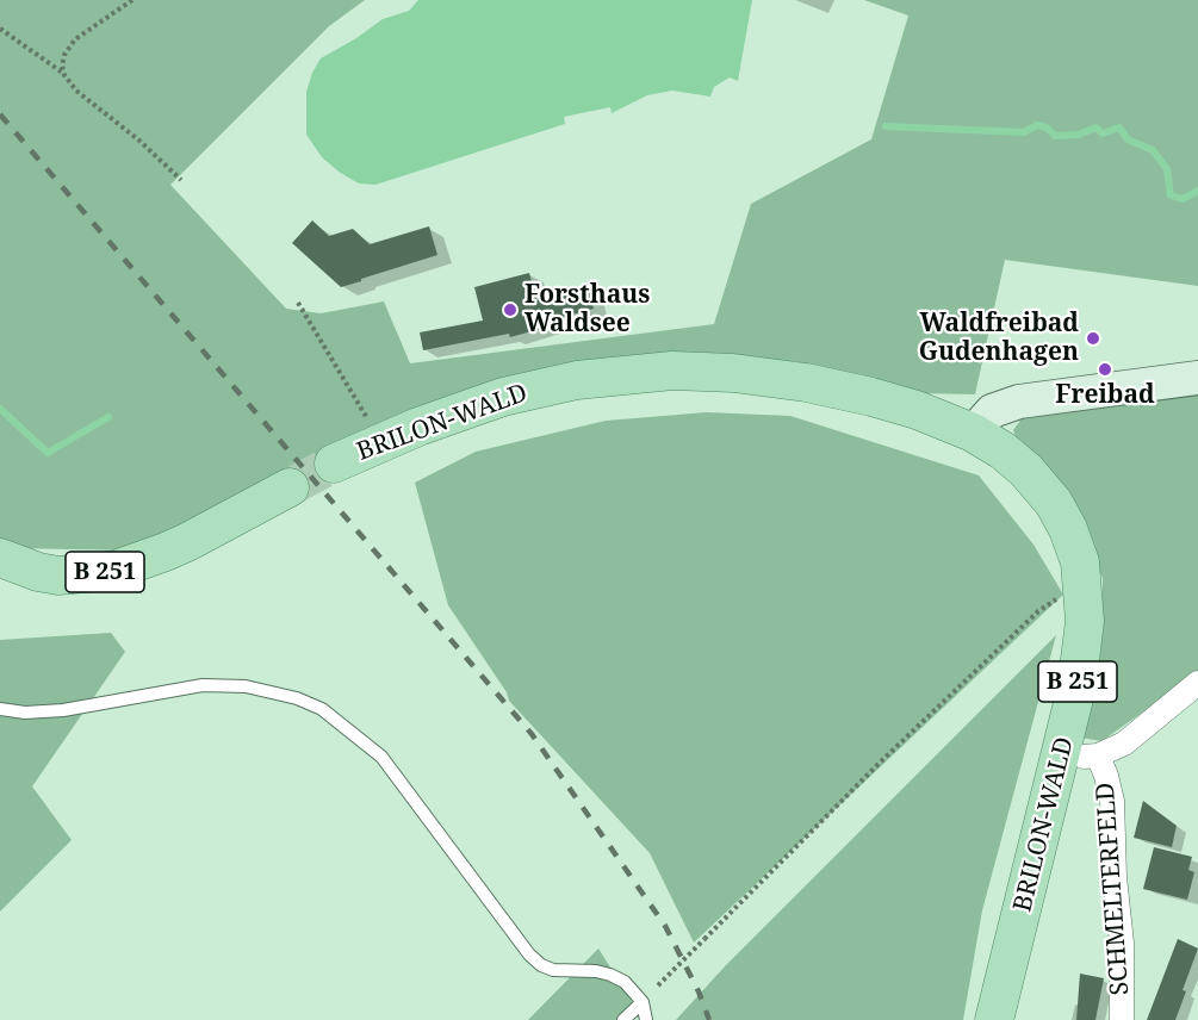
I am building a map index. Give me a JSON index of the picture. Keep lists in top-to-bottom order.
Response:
{
  "streets": {
    "main road": ["BRILON-WALD", "B 251"],
    "street": ["SCHMELTERFELD"]
  },
  "places": ["Forsthaus Waldsee", "Waldfreibad Gudenhagen", "Freibad"]
}
